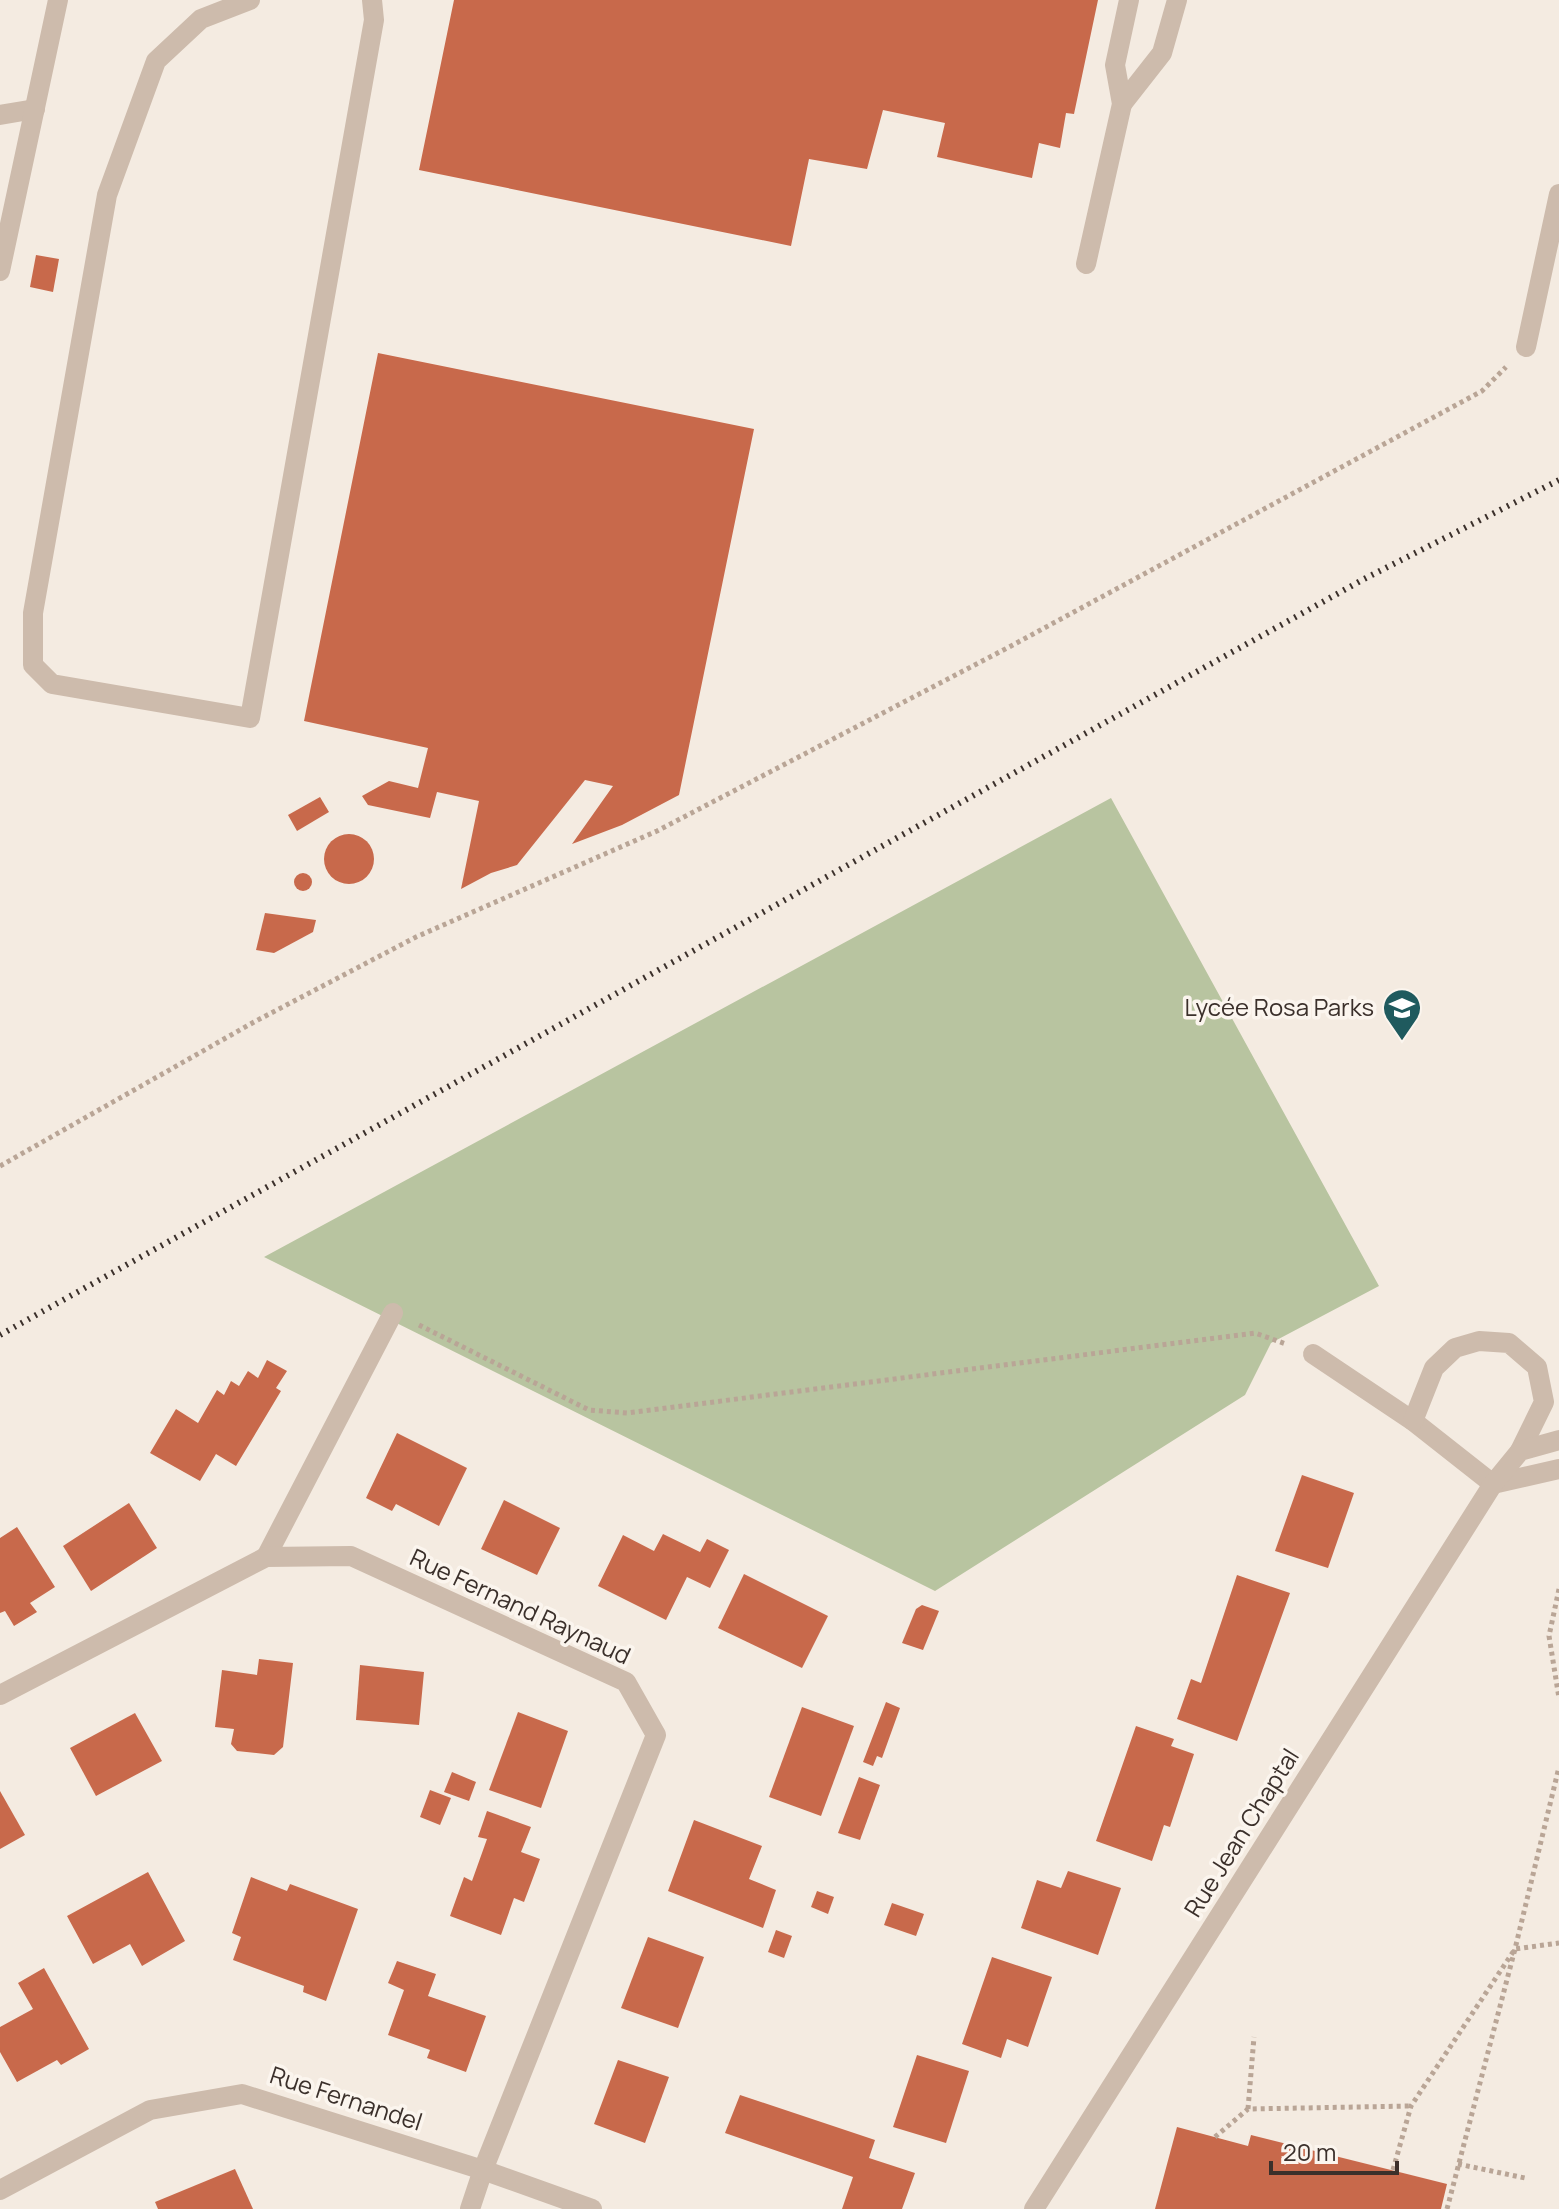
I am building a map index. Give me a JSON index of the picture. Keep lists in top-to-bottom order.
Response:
{
  "streets": {
    "street": ["Rue Fernand Raynaud", "Rue Jean Chaptal", "Rue Fernandel"]
  },
  "crossings": [
    ["Rue Fernand Raynaud", "Rue Fernandel"]
  ],
  "places": {
    "school or university": ["Lycée Rosa Parks"]
  },
  "scale_bar": "20 m"
}
